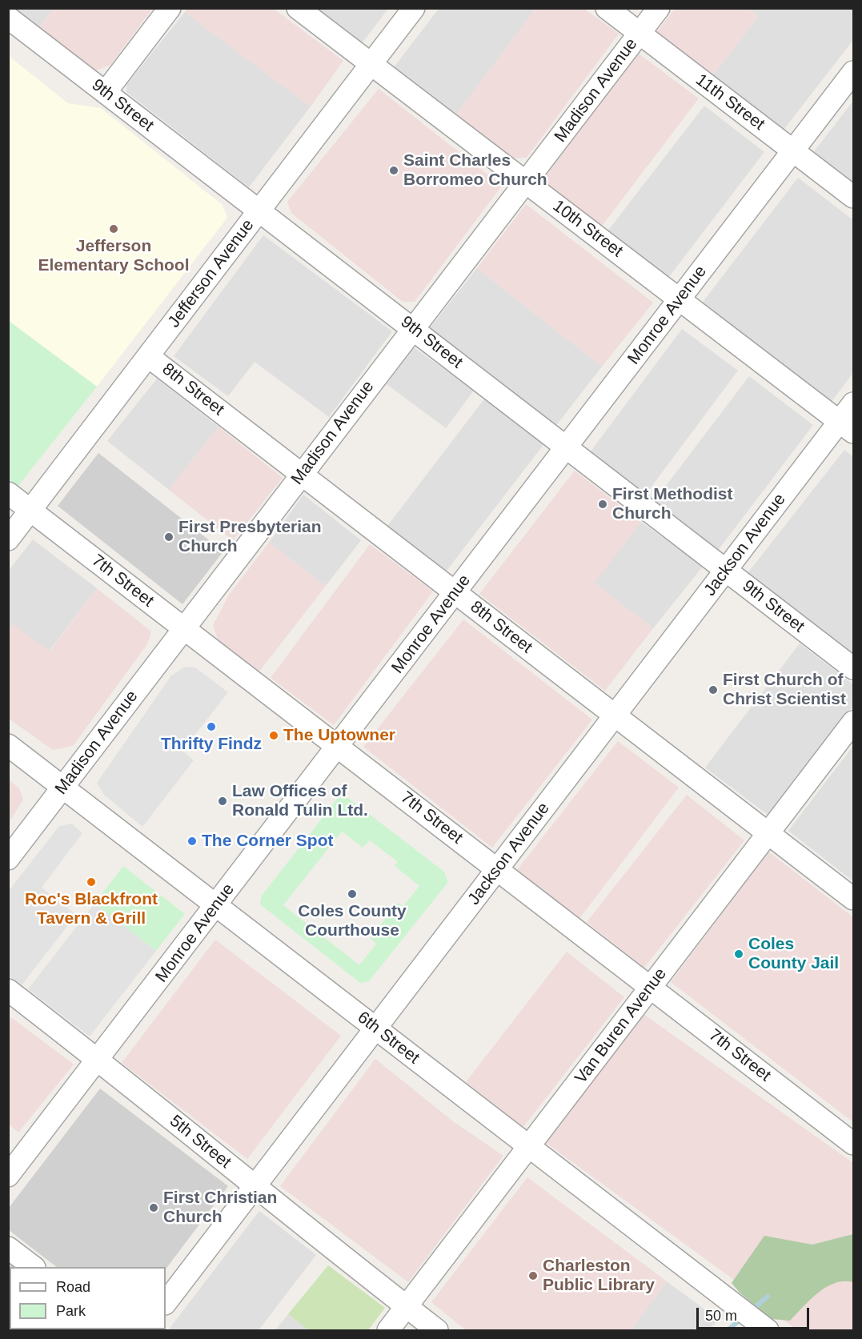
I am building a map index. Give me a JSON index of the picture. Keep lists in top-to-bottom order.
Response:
{
  "streets": {
    "street": [
      "Madison Avenue",
      "11th Street",
      "9th Street",
      "10th Street",
      "Jefferson Avenue",
      "Monroe Avenue",
      "8th Street",
      "Jackson Avenue",
      "7th Street",
      "Van Buren Avenue",
      "6th Street",
      "5th Street"
    ]
  },
  "crossings": [
    ["Madison Avenue", "11th Street"],
    ["Madison Avenue", "9th Street"],
    ["Madison Avenue", "10th Street"],
    ["Madison Avenue", "8th Street"],
    ["Madison Avenue", "7th Street"],
    ["Madison Avenue", "6th Street"],
    ["11th Street", "Monroe Avenue"],
    ["9th Street", "Jefferson Avenue"],
    ["9th Street", "Monroe Avenue"],
    ["9th Street", "Jackson Avenue"],
    ["10th Street", "Jefferson Avenue"],
    ["10th Street", "Monroe Avenue"],
    ["10th Street", "Jackson Avenue"],
    ["Jefferson Avenue", "8th Street"],
    ["Jefferson Avenue", "7th Street"],
    ["Monroe Avenue", "8th Street"],
    ["Monroe Avenue", "7th Street"],
    ["Monroe Avenue", "6th Street"],
    ["Monroe Avenue", "5th Street"],
    ["8th Street", "Jackson Avenue"],
    ["8th Street", "Van Buren Avenue"],
    ["Jackson Avenue", "7th Street"],
    ["Jackson Avenue", "6th Street"],
    ["Jackson Avenue", "5th Street"],
    ["7th Street", "Van Buren Avenue"],
    ["Van Buren Avenue", "6th Street"],
    ["Van Buren Avenue", "5th Street"]
  ],
  "places": [
    "Saint Charles Borromeo Church",
    "Jefferson Elementary School",
    "First Methodist Church",
    "First Presbyterian Church",
    "First Church of Christ Scientist",
    "Thrifty Findz",
    "The Uptowner",
    "Law Offices of Ronald Tulin Ltd.",
    "The Corner Spot",
    "Roc's Blackfront Tavern & Grill",
    "Coles County Courthouse",
    "Coles County Jail",
    "First Christian Church",
    "Charleston Public Library"
  ],
  "legend": ["Road", "Park"],
  "scale_bar": "50 m"
}
